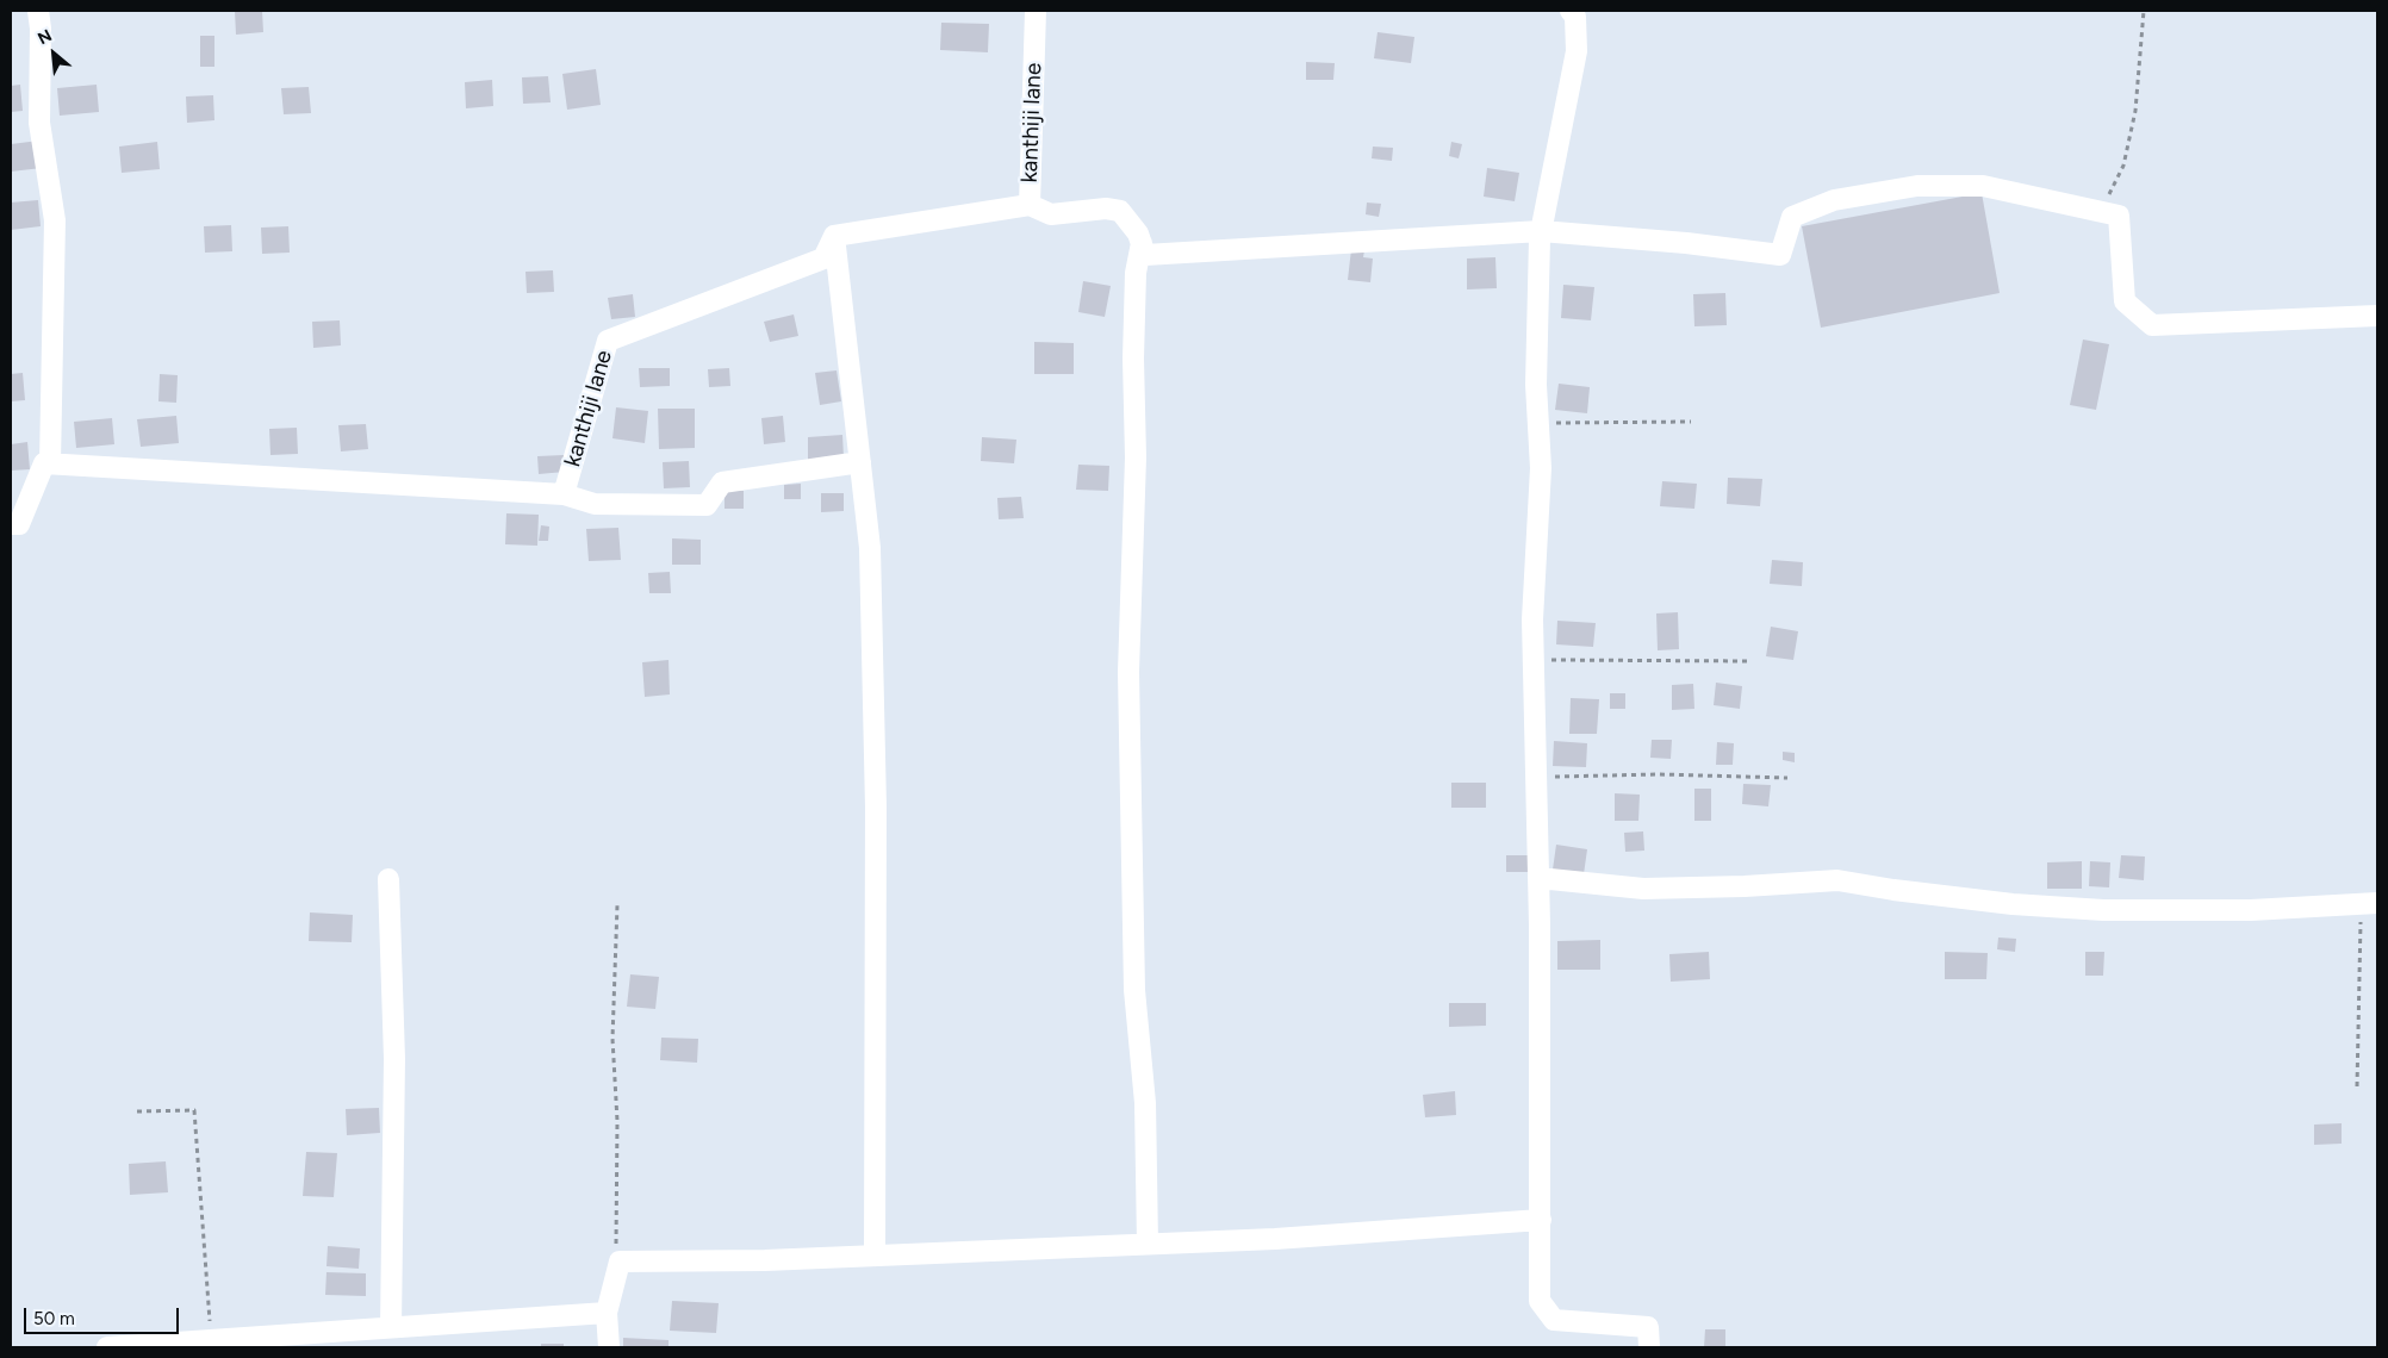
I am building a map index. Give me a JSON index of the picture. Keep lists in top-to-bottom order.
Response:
{
  "streets": {
    "street": ["kanthiji lane"]
  },
  "scale_bar": "50 m",
  "north": "top left"
}
